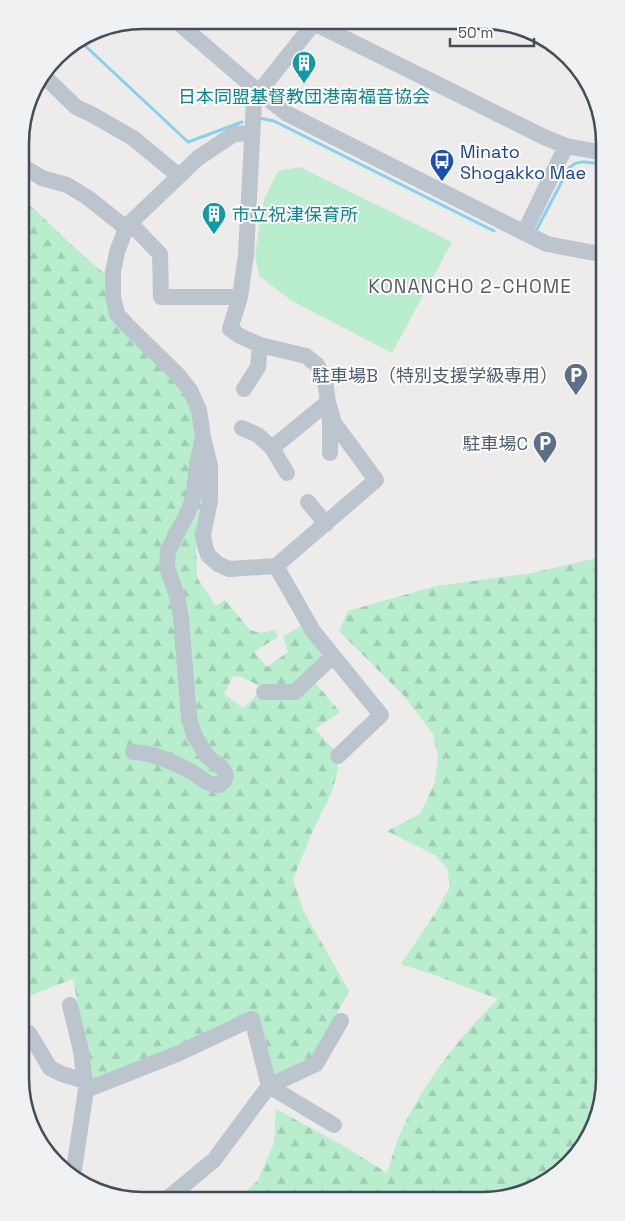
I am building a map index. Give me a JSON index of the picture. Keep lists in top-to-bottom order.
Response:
{
  "districts": ["KONANCHO 2-CHOME"],
  "places": {
    "building": ["日本同盟基督教団港南福音協会", "市立祝津保育所"],
    "bus stop": ["Minato Shogakko Mae"],
    "parking": ["駐車場B（特別支援学級専用）", "駐車場C"]
  },
  "scale_bar": "50 m"
}
